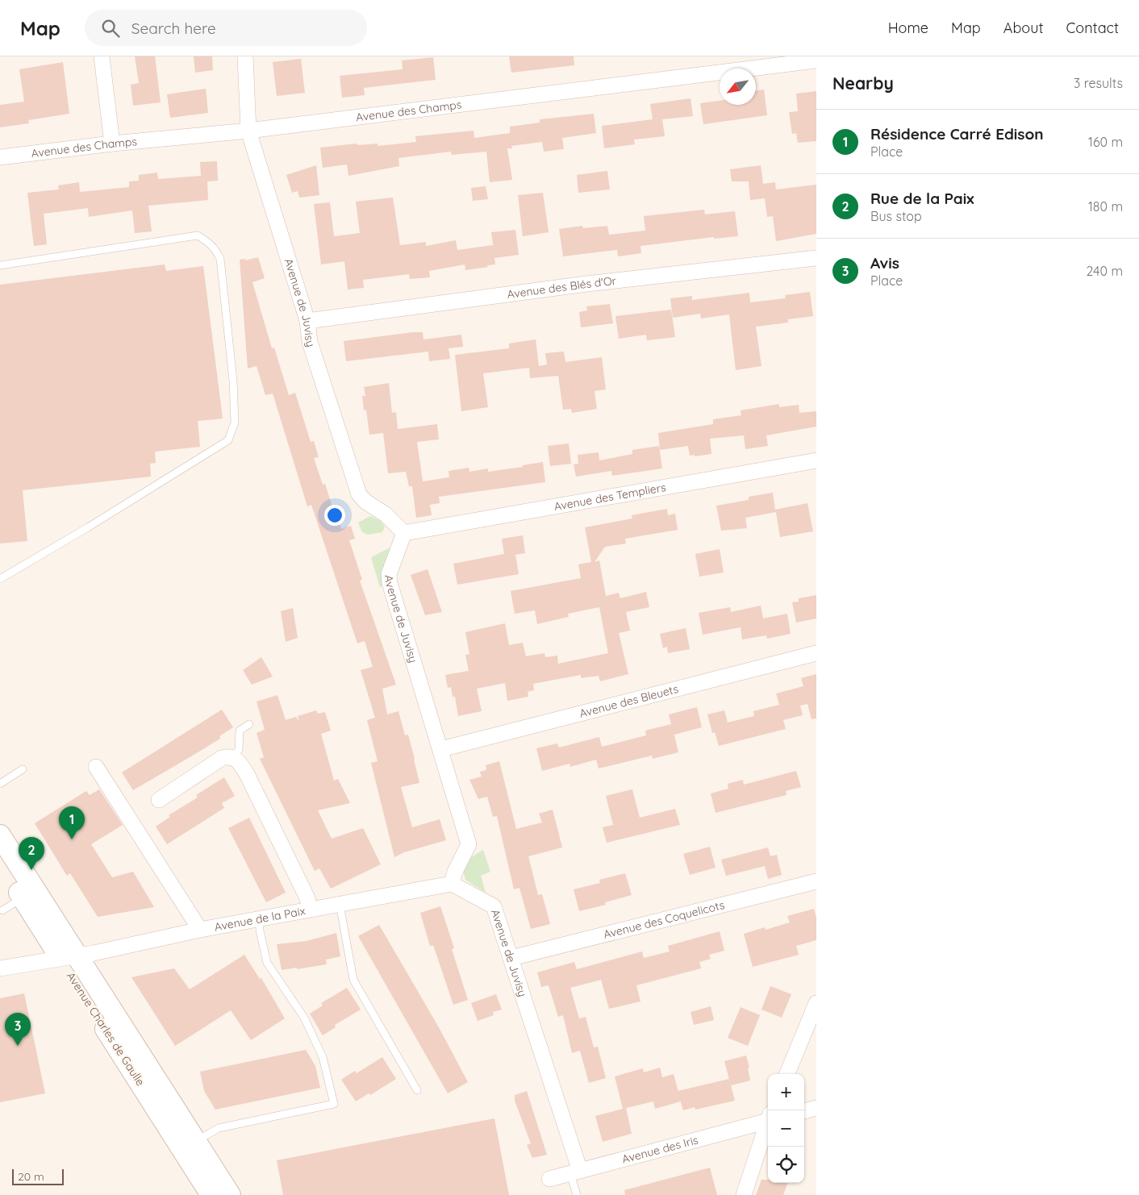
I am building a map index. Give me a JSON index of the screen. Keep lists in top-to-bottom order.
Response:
{
  "streets": {
    "main road": ["Avenue Charles de Gaulle"],
    "street": [
      "Avenue des Champs",
      "Avenue des Blés d'Or",
      "Avenue de Juvisy",
      "Avenue des Templiers",
      "Avenue des Bleuets",
      "Avenue de la Paix",
      "Avenue des Coquelicots",
      "Avenue des Iris"
    ]
  },
  "crossings": [
    ["Avenue des Champs", "Avenue de Juvisy"],
    ["Avenue des Blés d'Or", "Avenue de Juvisy"],
    ["Avenue de Juvisy", "Avenue des Templiers"],
    ["Avenue de Juvisy", "Avenue des Bleuets"],
    ["Avenue de Juvisy", "Avenue de la Paix"],
    ["Avenue de Juvisy", "Avenue des Coquelicots"],
    ["Avenue de Juvisy", "Avenue des Iris"],
    ["Avenue de la Paix", "Avenue Charles de Gaulle"]
  ],
  "scale_bar": "20 m",
  "north": "bottom left",
  "page": {
    "header": "Map",
    "search": "Search here",
    "nav": [
      "Home",
      "Map",
      "About",
      "Contact"
    ],
    "heading": ["Nearby", "3 results"],
    "list": [
      {
        "mark": "1",
        "name": "Résidence Carré Edison",
        "note": "Place",
        "value": "160 m"
      },
      {
        "mark": "2",
        "name": "Rue de la Paix",
        "note": "Bus stop",
        "value": "180 m"
      },
      {
        "mark": "3",
        "name": "Avis",
        "note": "Place",
        "value": "240 m"
      }
    ],
    "pins": ["1", "2", "3"],
    "map_buttons": ["+", "−"],
    "scale": "20 m"
  }
}
